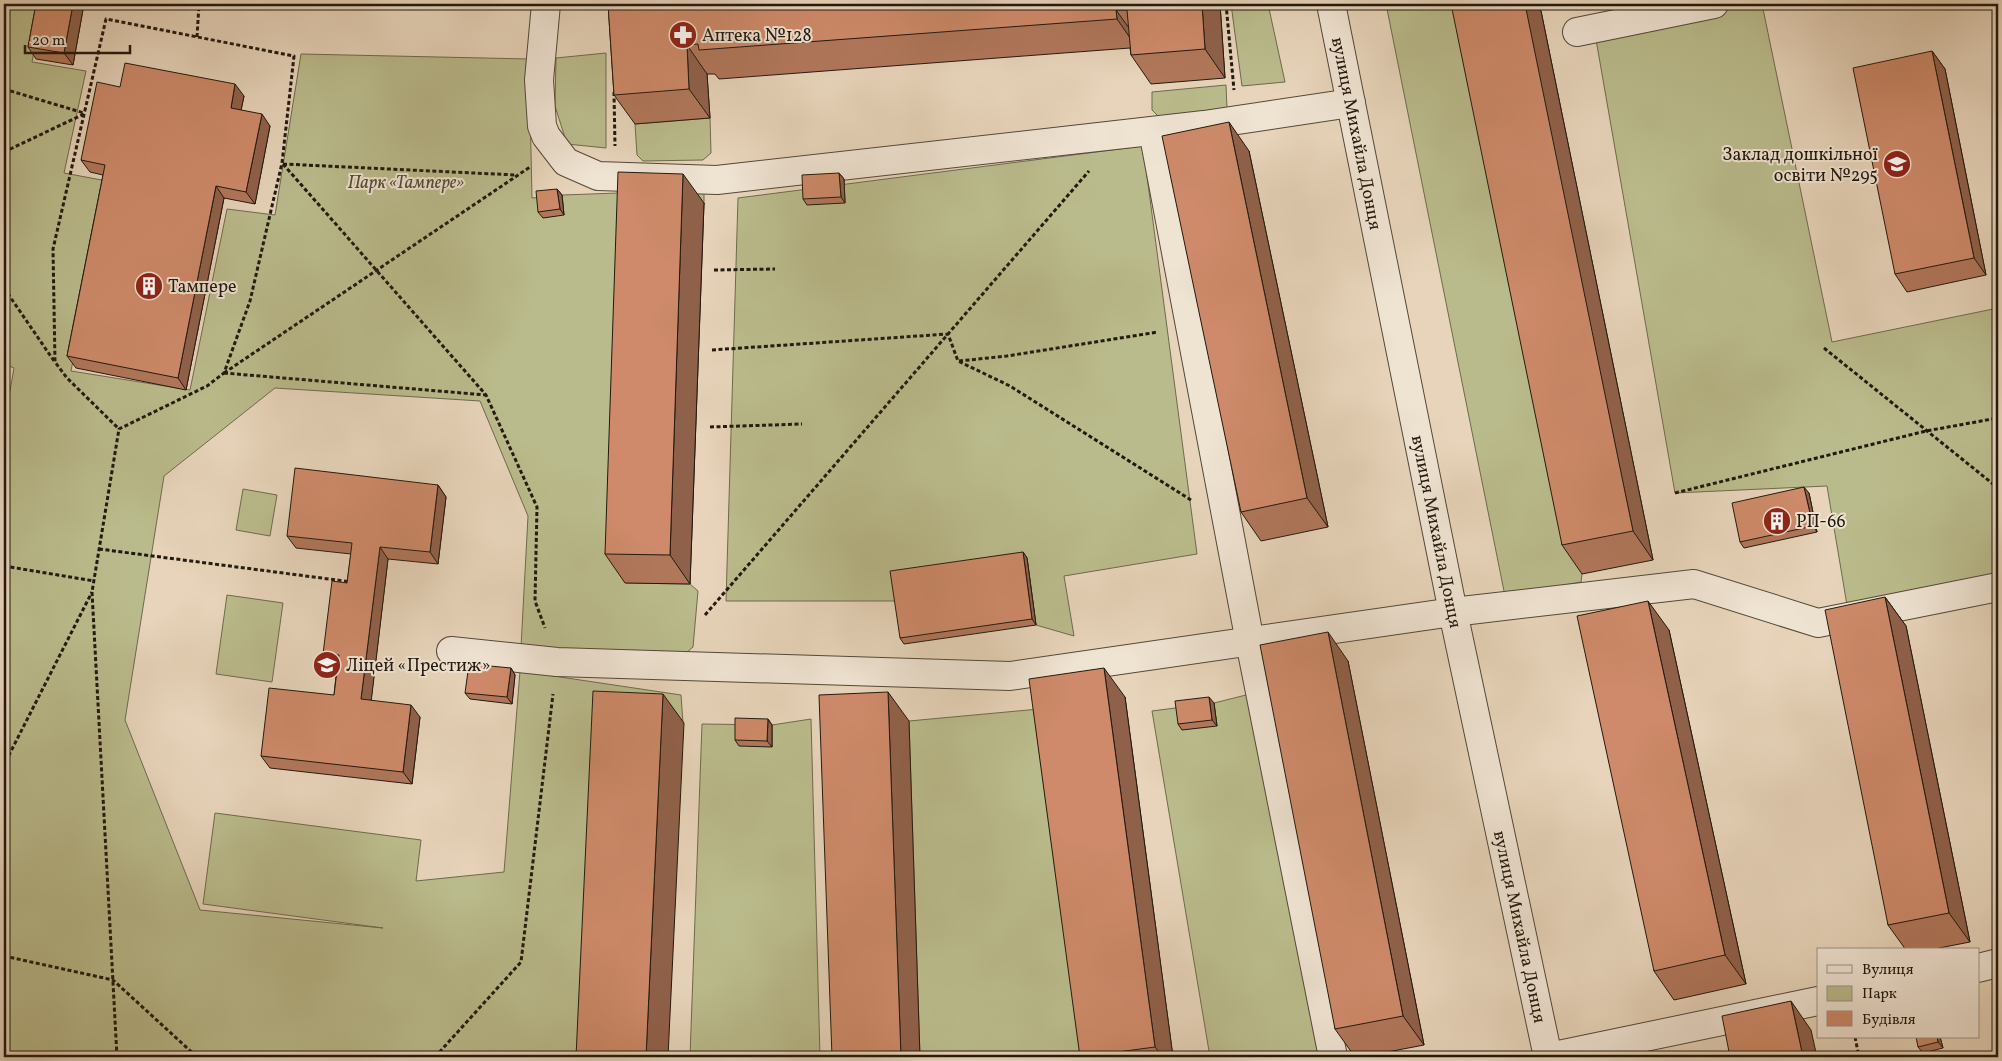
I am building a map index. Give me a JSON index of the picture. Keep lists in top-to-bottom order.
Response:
{
  "streets": {
    "street": ["вулиця Михайла Донця"]
  },
  "parks": ["Парк «Тампере»"],
  "places": {
    "pharmacy": ["Аптека №128"],
    "school or university": ["Заклад дошкільної освіти №295", "Ліцей «Престиж»"],
    "building": ["Тампере", "РП-66"]
  },
  "legend": ["Вулиця", "Парк", "Будівля"],
  "scale_bar": "20 m"
}
